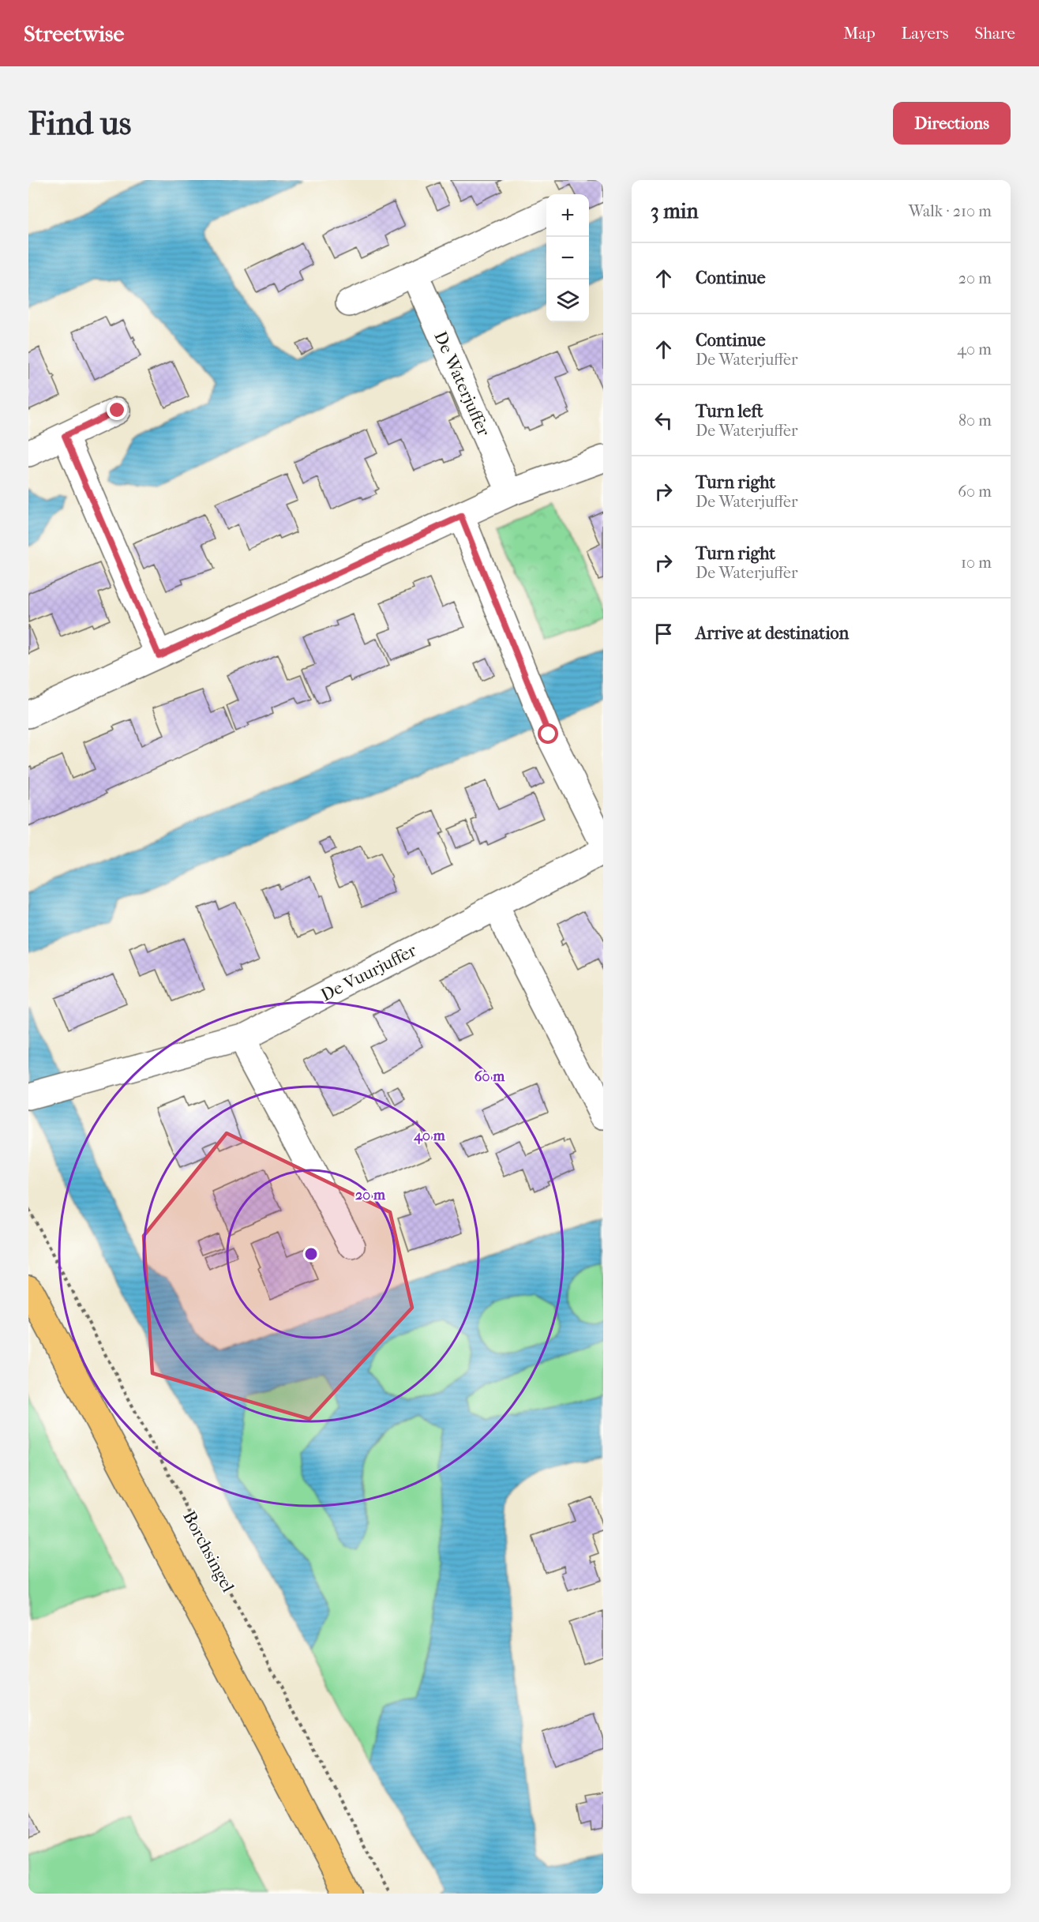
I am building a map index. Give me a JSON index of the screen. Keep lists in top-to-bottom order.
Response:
{
  "streets": {
    "main road": ["Borchsingel"],
    "street": ["De Waterjuffer", "De Vuurjuffer"]
  },
  "page": {
    "header": "Streetwise",
    "nav": ["Map", "Layers", "Share"],
    "buttons": "Directions",
    "title": "Find us",
    "heading": ["3 min", "Walk · 210 m"],
    "map_buttons": ["+", "−"],
    "list": [
      ["Continue", "20 m"],
      ["Continue", "De Waterjuffer", "40 m"],
      ["Turn left", "De Waterjuffer", "80 m"],
      ["Turn right", "De Waterjuffer", "60 m"],
      ["Turn right", "De Waterjuffer", "10 m"],
      "Arrive at destination"
    ]
  },
  "rings": ["60 m", "40 m", "20 m"]
}
